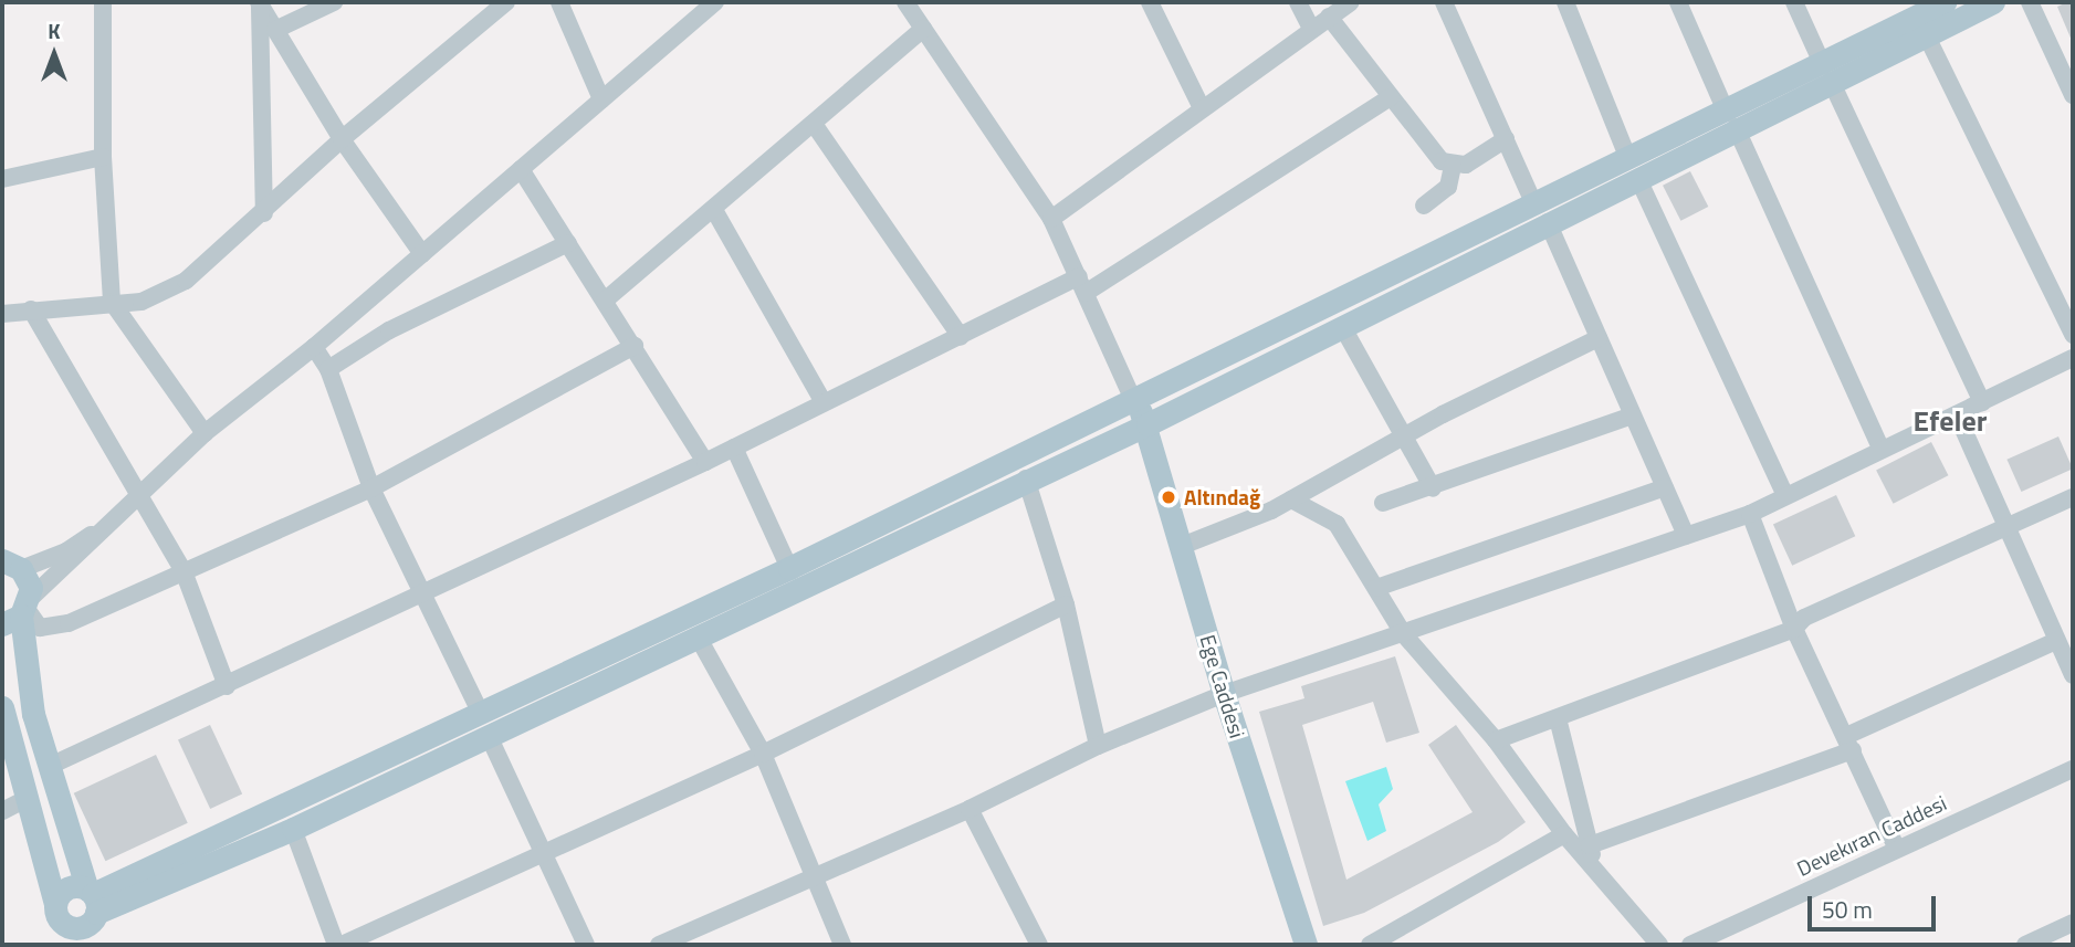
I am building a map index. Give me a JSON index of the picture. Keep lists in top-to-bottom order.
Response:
{
  "streets": {
    "main road": ["Ege Caddesi"],
    "street": ["Devekıran Caddesi"]
  },
  "districts": ["Efeler"],
  "places": ["Altındağ"],
  "scale_bar": "50 m",
  "north": "top"
}
